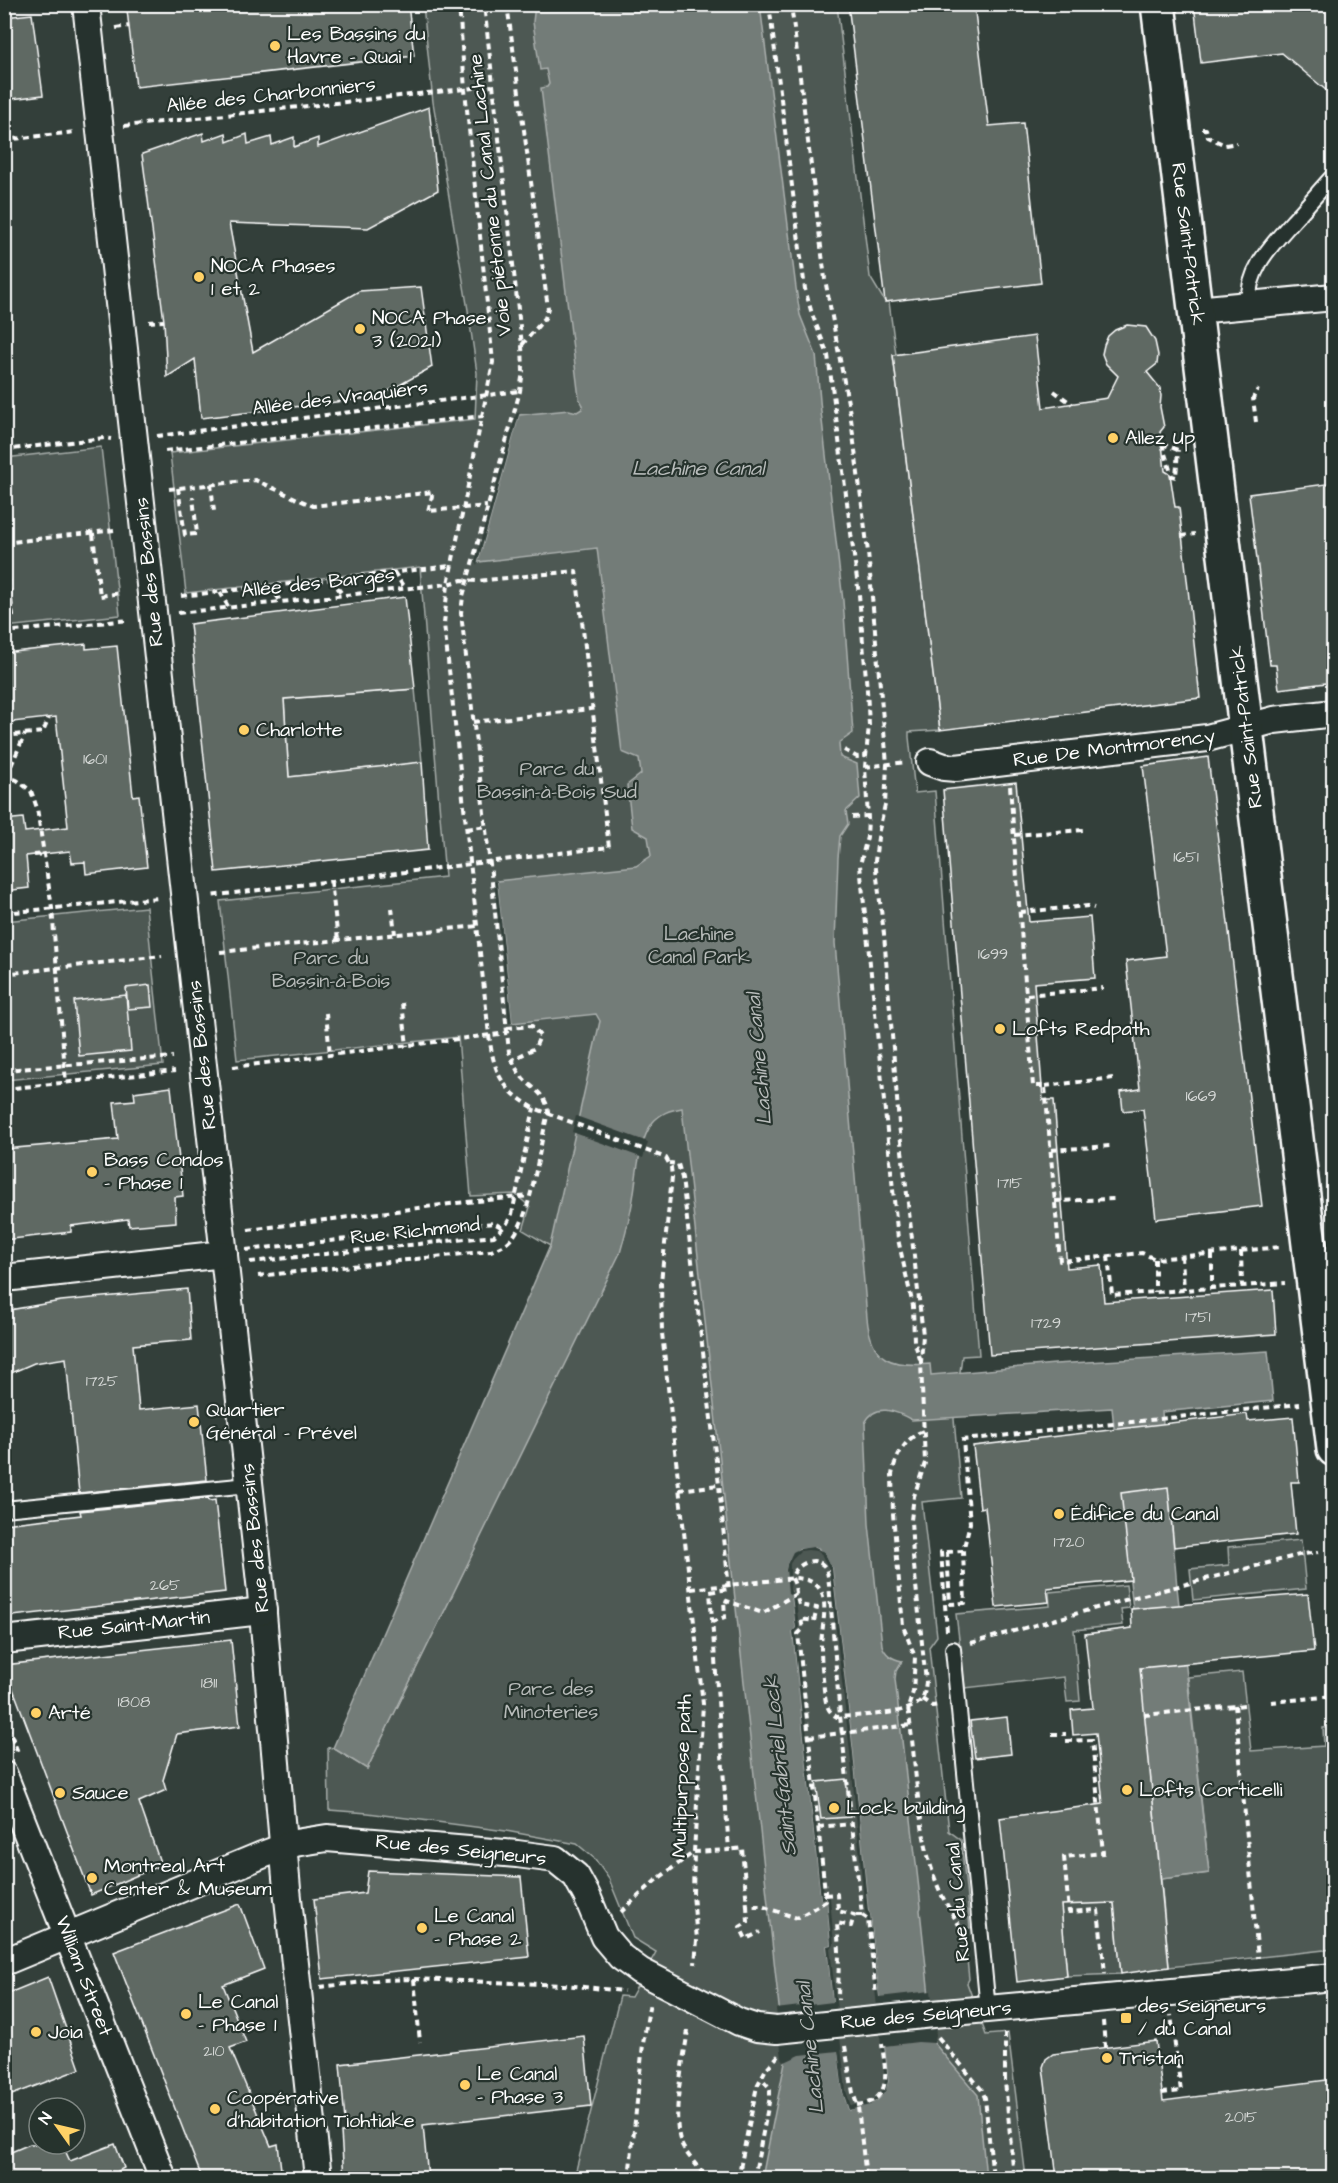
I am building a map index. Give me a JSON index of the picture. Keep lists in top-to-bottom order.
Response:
{
  "streets": {
    "main road": ["Rue Saint-Patrick"],
    "street": [
      "Rue des Bassins",
      "Rue De Montmorency",
      "Rue Saint-Martin",
      "Rue des Seigneurs",
      "William Street"
    ],
    "lane": ["Rue du Canal"],
    "path": [
      "Allée des Charbonniers",
      "Voie piétonne du Canal Lachine",
      "Allée des Vraquiers",
      "Allée des Barges",
      "Rue Richmond",
      "Multipurpose path"
    ]
  },
  "crossings": [
    ["Allée des Charbonniers", "Voie piétonne du Canal Lachine"],
    ["Voie piétonne du Canal Lachine", "Allée des Vraquiers"],
    ["Voie piétonne du Canal Lachine", "Allée des Barges"],
    ["Rue Saint-Patrick", "Rue De Montmorency"],
    ["Rue des Bassins", "Rue Saint-Martin"],
    ["Rue des Bassins", "Rue des Seigneurs"],
    ["Rue des Seigneurs", "Rue du Canal"],
    ["Rue des Seigneurs", "William Street"]
  ],
  "water": ["Lachine Canal", "Saint-Gabriel Lock"],
  "parks": [
    "Parc du Bassin-à-Bois Sud",
    "Lachine Canal Park",
    "Parc du Bassin-à-Bois",
    "Parc des Minoteries"
  ],
  "places": {
    "other": [
      "Les Bassins du Havre - Quai 1",
      "NOCA Phases 1 et 2",
      "NOCA Phase 3 (2021)",
      "Allez Up",
      "Charlotte",
      "Lofts Redpath",
      "Bass Condos - Phase 1",
      "Quartier Général - Prével",
      "Édifice du Canal",
      "Arté",
      "Lofts Corticelli",
      "Sauce",
      "Lock building",
      "Montreal Art Center & Museum",
      "Le Canal - Phase 2",
      "Le Canal - Phase 1",
      "Joia",
      "Tristan",
      "Le Canal - Phase 3",
      "Coopérative d'habitation Tiohtiake"
    ],
    "transit": ["des Seigneurs / du Canal"]
  },
  "house_numbers": [
    "1601",
    "1651",
    "1699",
    "1669",
    "1715",
    "1751",
    "1729",
    "1725",
    "1720",
    "265",
    "1811",
    "1808",
    "210",
    "2015"
  ],
  "north": "top left"
}
